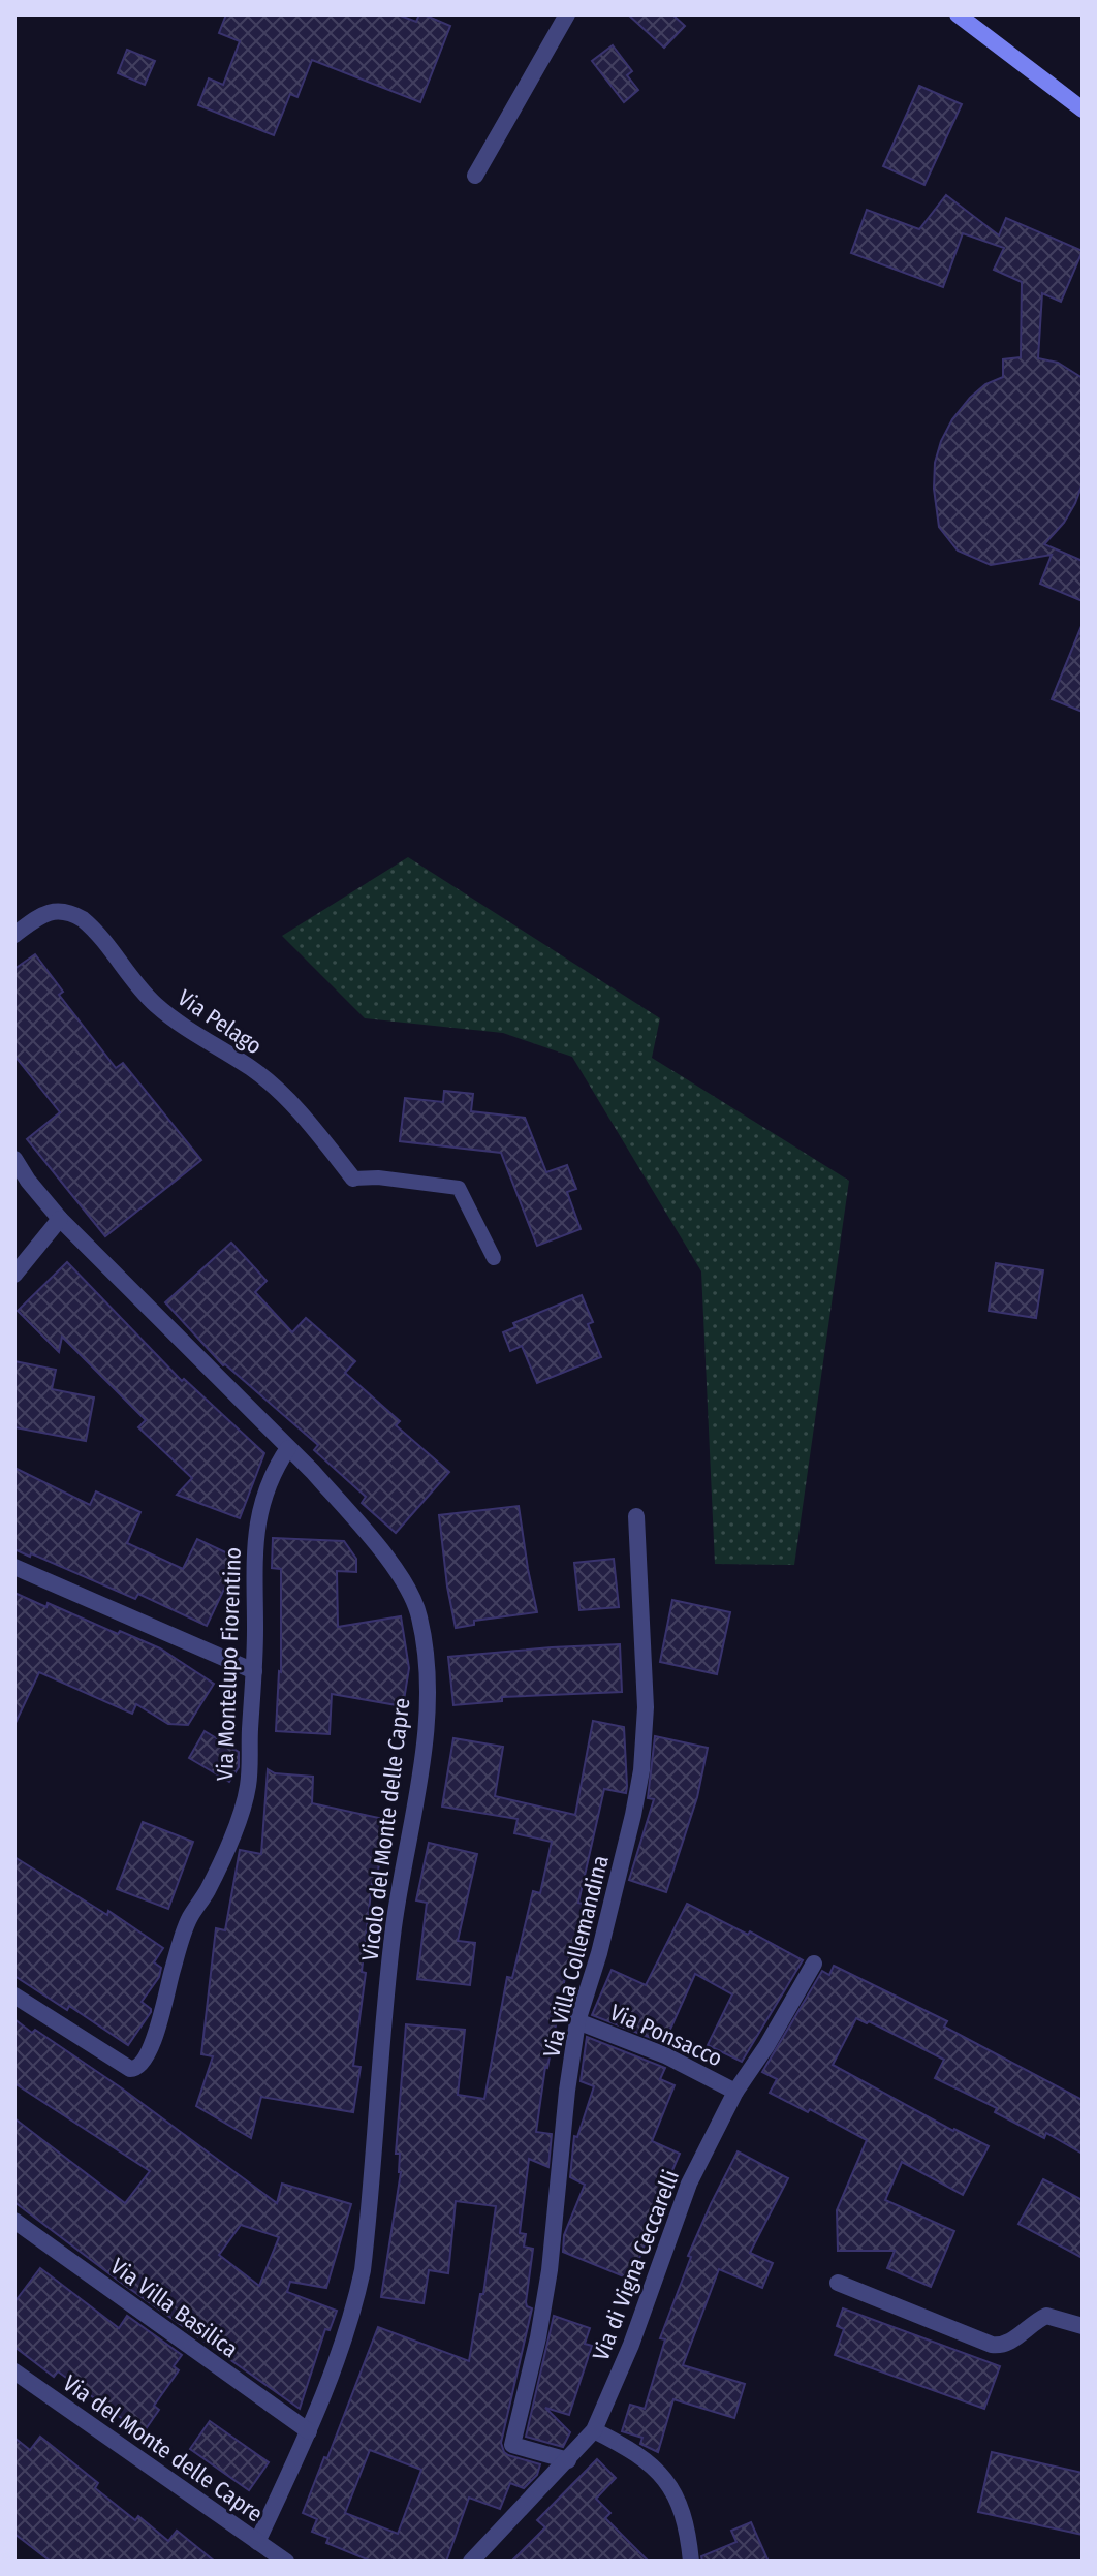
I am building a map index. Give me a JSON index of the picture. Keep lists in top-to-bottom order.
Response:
{
  "streets": {
    "street": [
      "Via Pelago",
      "Via Montelupo Fiorentino",
      "Vicolo del Monte delle Capre",
      "Via Villa Collemandina",
      "Via Ponsacco",
      "Via di Vigna Ceccarelli",
      "Via Villa Basilica",
      "Via del Monte delle Capre"
    ]
  },
  "crossings": [
    ["Via Montelupo Fiorentino", "Vicolo del Monte delle Capre"],
    ["Vicolo del Monte delle Capre", "Via Villa Basilica"],
    ["Vicolo del Monte delle Capre", "Via del Monte delle Capre"],
    ["Via Villa Collemandina", "Via Ponsacco"],
    ["Via Villa Collemandina", "Via di Vigna Ceccarelli"],
    ["Via Ponsacco", "Via di Vigna Ceccarelli"]
  ]
}
